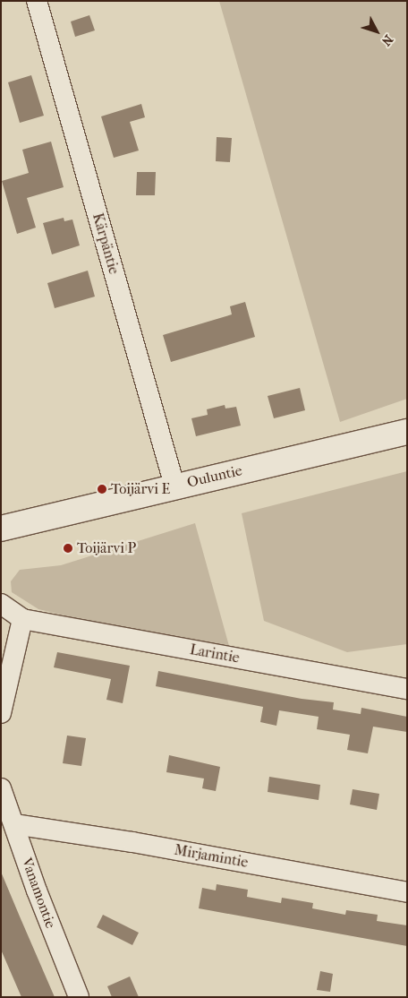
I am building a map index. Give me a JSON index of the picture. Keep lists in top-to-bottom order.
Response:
{
  "streets": {
    "main road": ["Ouluntie"],
    "street": [
      "Kärpäntie",
      "Larintie",
      "Mirjamintie",
      "Vanamontie"
    ]
  },
  "crossings": [
    ["Kärpäntie", "Ouluntie"],
    ["Mirjamintie", "Vanamontie"]
  ],
  "places": ["Toijärvi E", "Toijärvi P"],
  "north": "bottom right"
}
